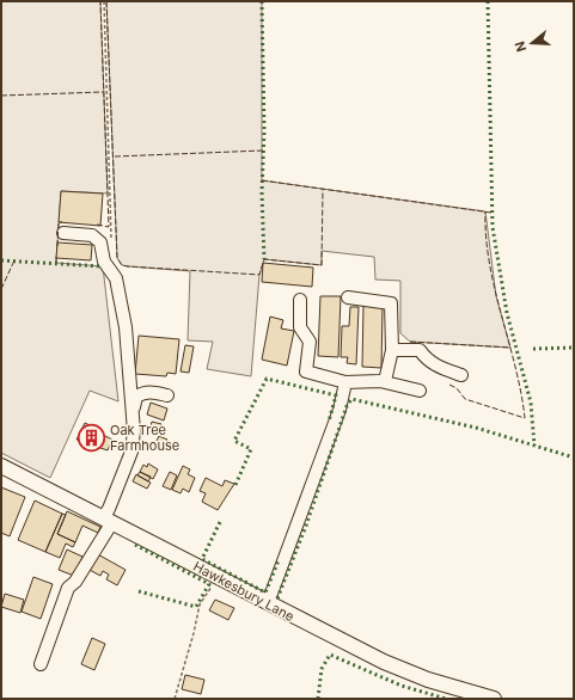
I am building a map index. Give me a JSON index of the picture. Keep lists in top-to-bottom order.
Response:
{
  "streets": {
    "main road": ["Hawkesbury Lane"]
  },
  "places": {
    "building": ["Oak Tree Farmhouse"]
  },
  "north": "left"
}
